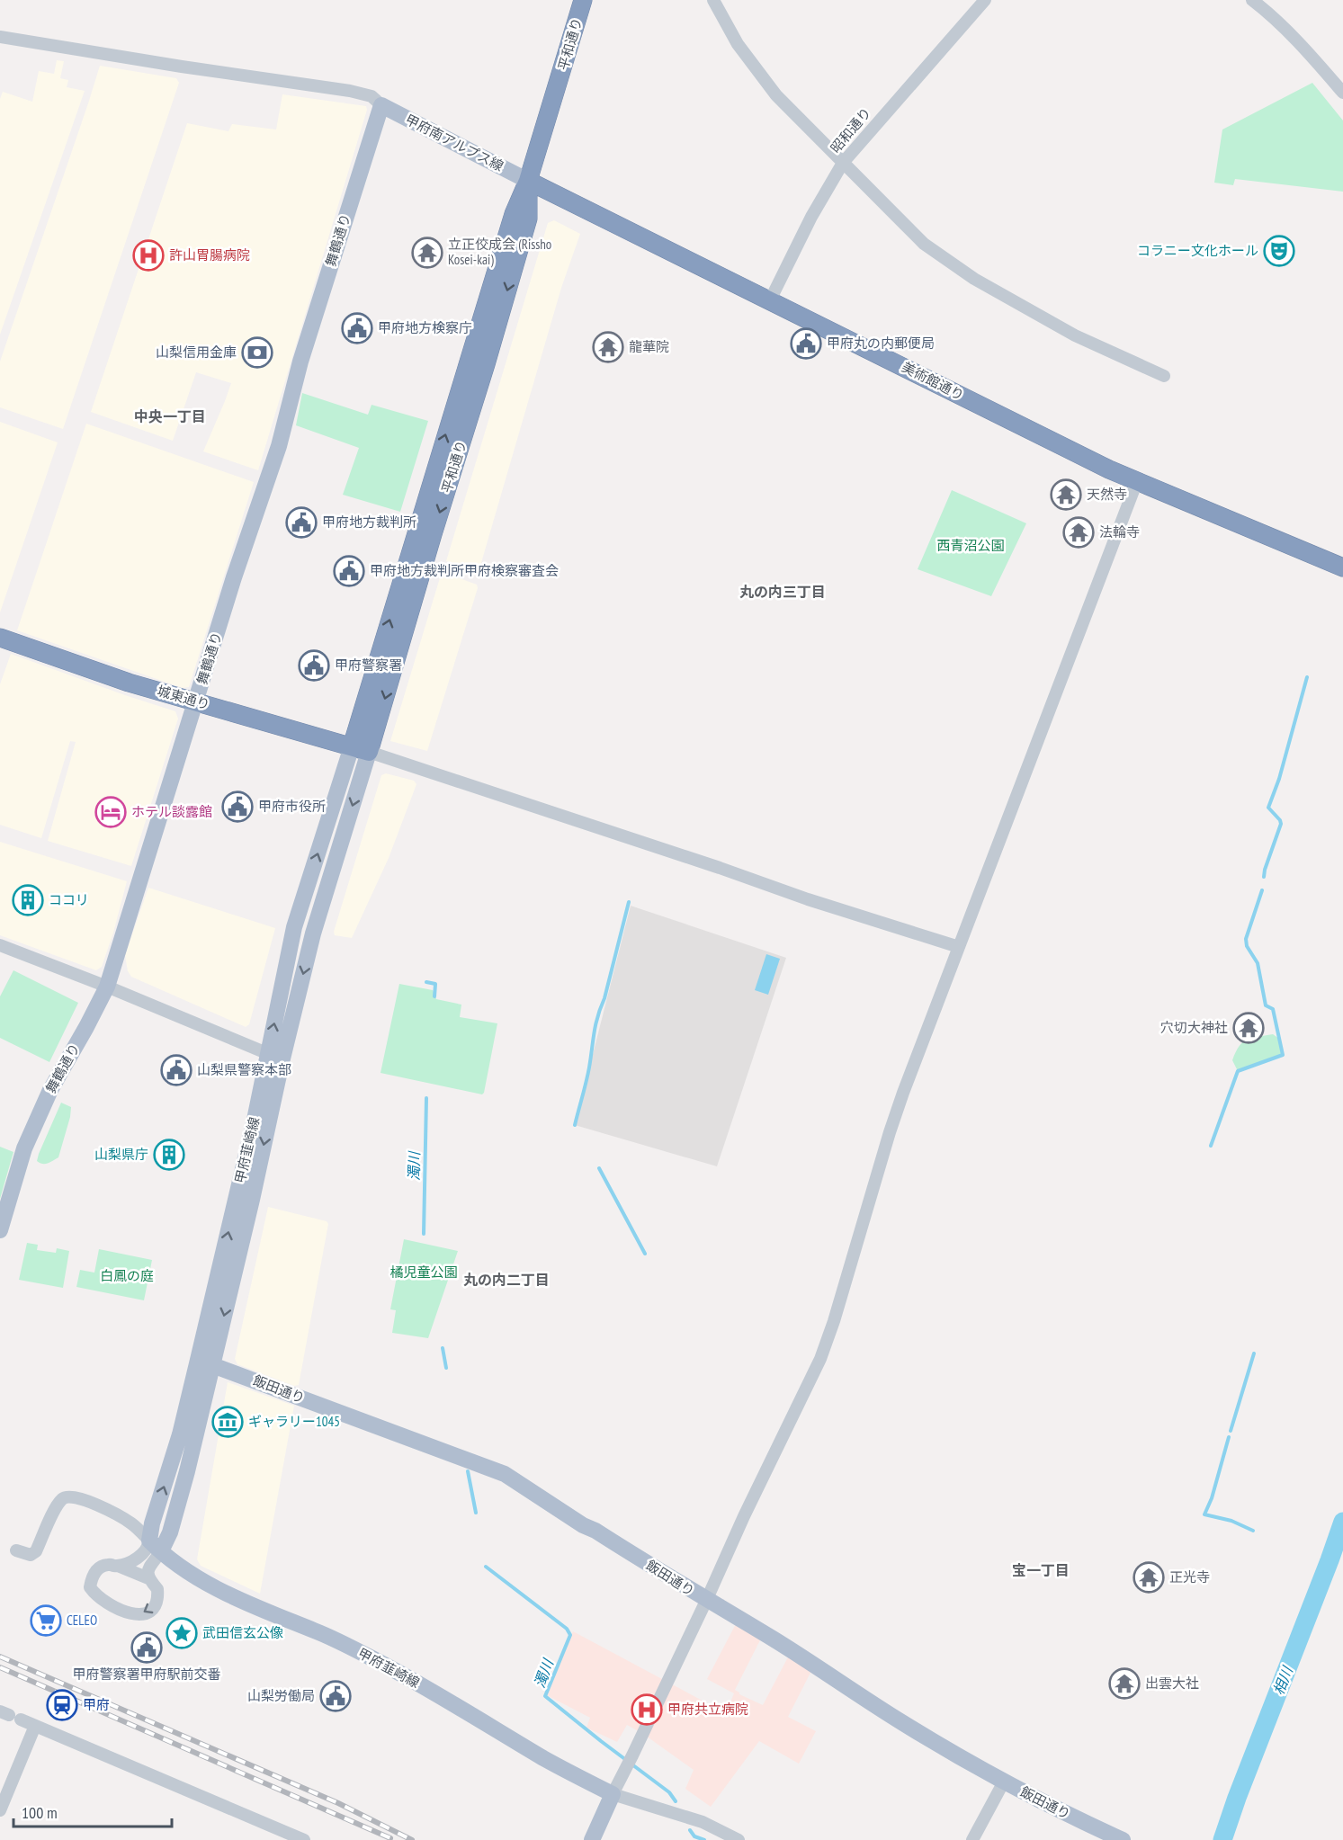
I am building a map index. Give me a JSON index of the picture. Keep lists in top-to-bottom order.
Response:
{
  "streets": {
    "highway": ["平和通り", "美術館通り", "城東通り"],
    "main road": [
      "甲府南アルプス線",
      "舞鶴通り",
      "甲府韮崎線",
      "飯田通り"
    ],
    "street": ["昭和通り"]
  },
  "crossings": [
    ["平和通り", "甲府南アルプス線"],
    ["平和通り", "美術館通り"],
    ["平和通り", "城東通り"],
    ["平和通り", "甲府韮崎線"],
    ["昭和通り", "美術館通り"],
    ["甲府南アルプス線", "舞鶴通り"],
    ["甲府南アルプス線", "美術館通り"],
    ["舞鶴通り", "城東通り"],
    ["城東通り", "甲府韮崎線"],
    ["甲府韮崎線", "飯田通り"]
  ],
  "districts": [
    "中央一丁目",
    "丸の内三丁目",
    "丸の内二丁目",
    "宝一丁目"
  ],
  "water": ["濁川", "相川"],
  "parks": ["西青沼公園", "橘児童公園", "白鳳の庭"],
  "places": {
    "theatre": ["コラニー文化ホール"],
    "temple": [
      "立正佼成会 (Rissho Kosei-kai)",
      "龍華院",
      "天然寺",
      "法輪寺",
      "穴切大神社",
      "正光寺",
      "出雲大社"
    ],
    "hospital": ["許山胃腸病院", "甲府共立病院"],
    "public building": [
      "甲府地方検察庁",
      "甲府丸の内郵便局",
      "甲府地方裁判所",
      "甲府地方裁判所甲府検察審査会",
      "甲府警察署",
      "甲府市役所",
      "山梨県警察本部",
      "甲府警察署甲府駅前交番",
      "山梨労働局"
    ],
    "bank": ["山梨信用金庫"],
    "hotel": ["ホテル談露館"],
    "building": ["ココリ", "山梨県庁"],
    "museum": ["ギャラリー1045"],
    "supermarket": ["CELEO"],
    "place": ["武田信玄公像"],
    "station": ["甲府"]
  },
  "scale_bar": "100 m"
}
